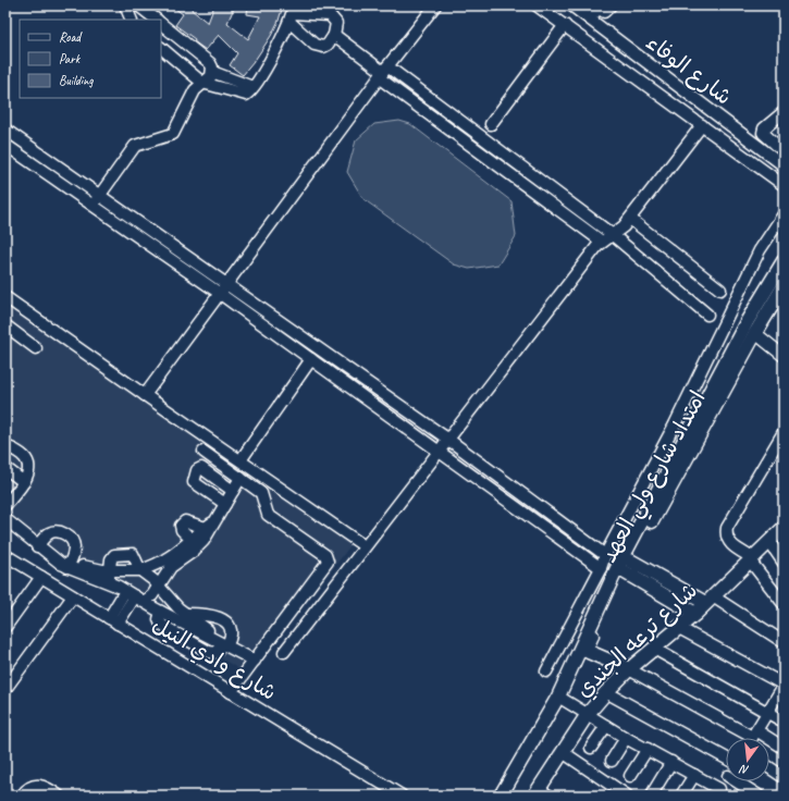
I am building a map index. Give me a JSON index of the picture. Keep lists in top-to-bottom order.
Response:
{
  "streets": {
    "main road": ["امتداد شارع ولي العهد", "شارع ترعه الجندي"],
    "street": ["شارع الوفاء", "شارع وادي النيل"]
  },
  "crossings": [
    ["امتداد شارع ولي العهد", "شارع ترعه الجندي"]
  ],
  "legend": ["Road", "Park", "Building"],
  "north": "bottom"
}
